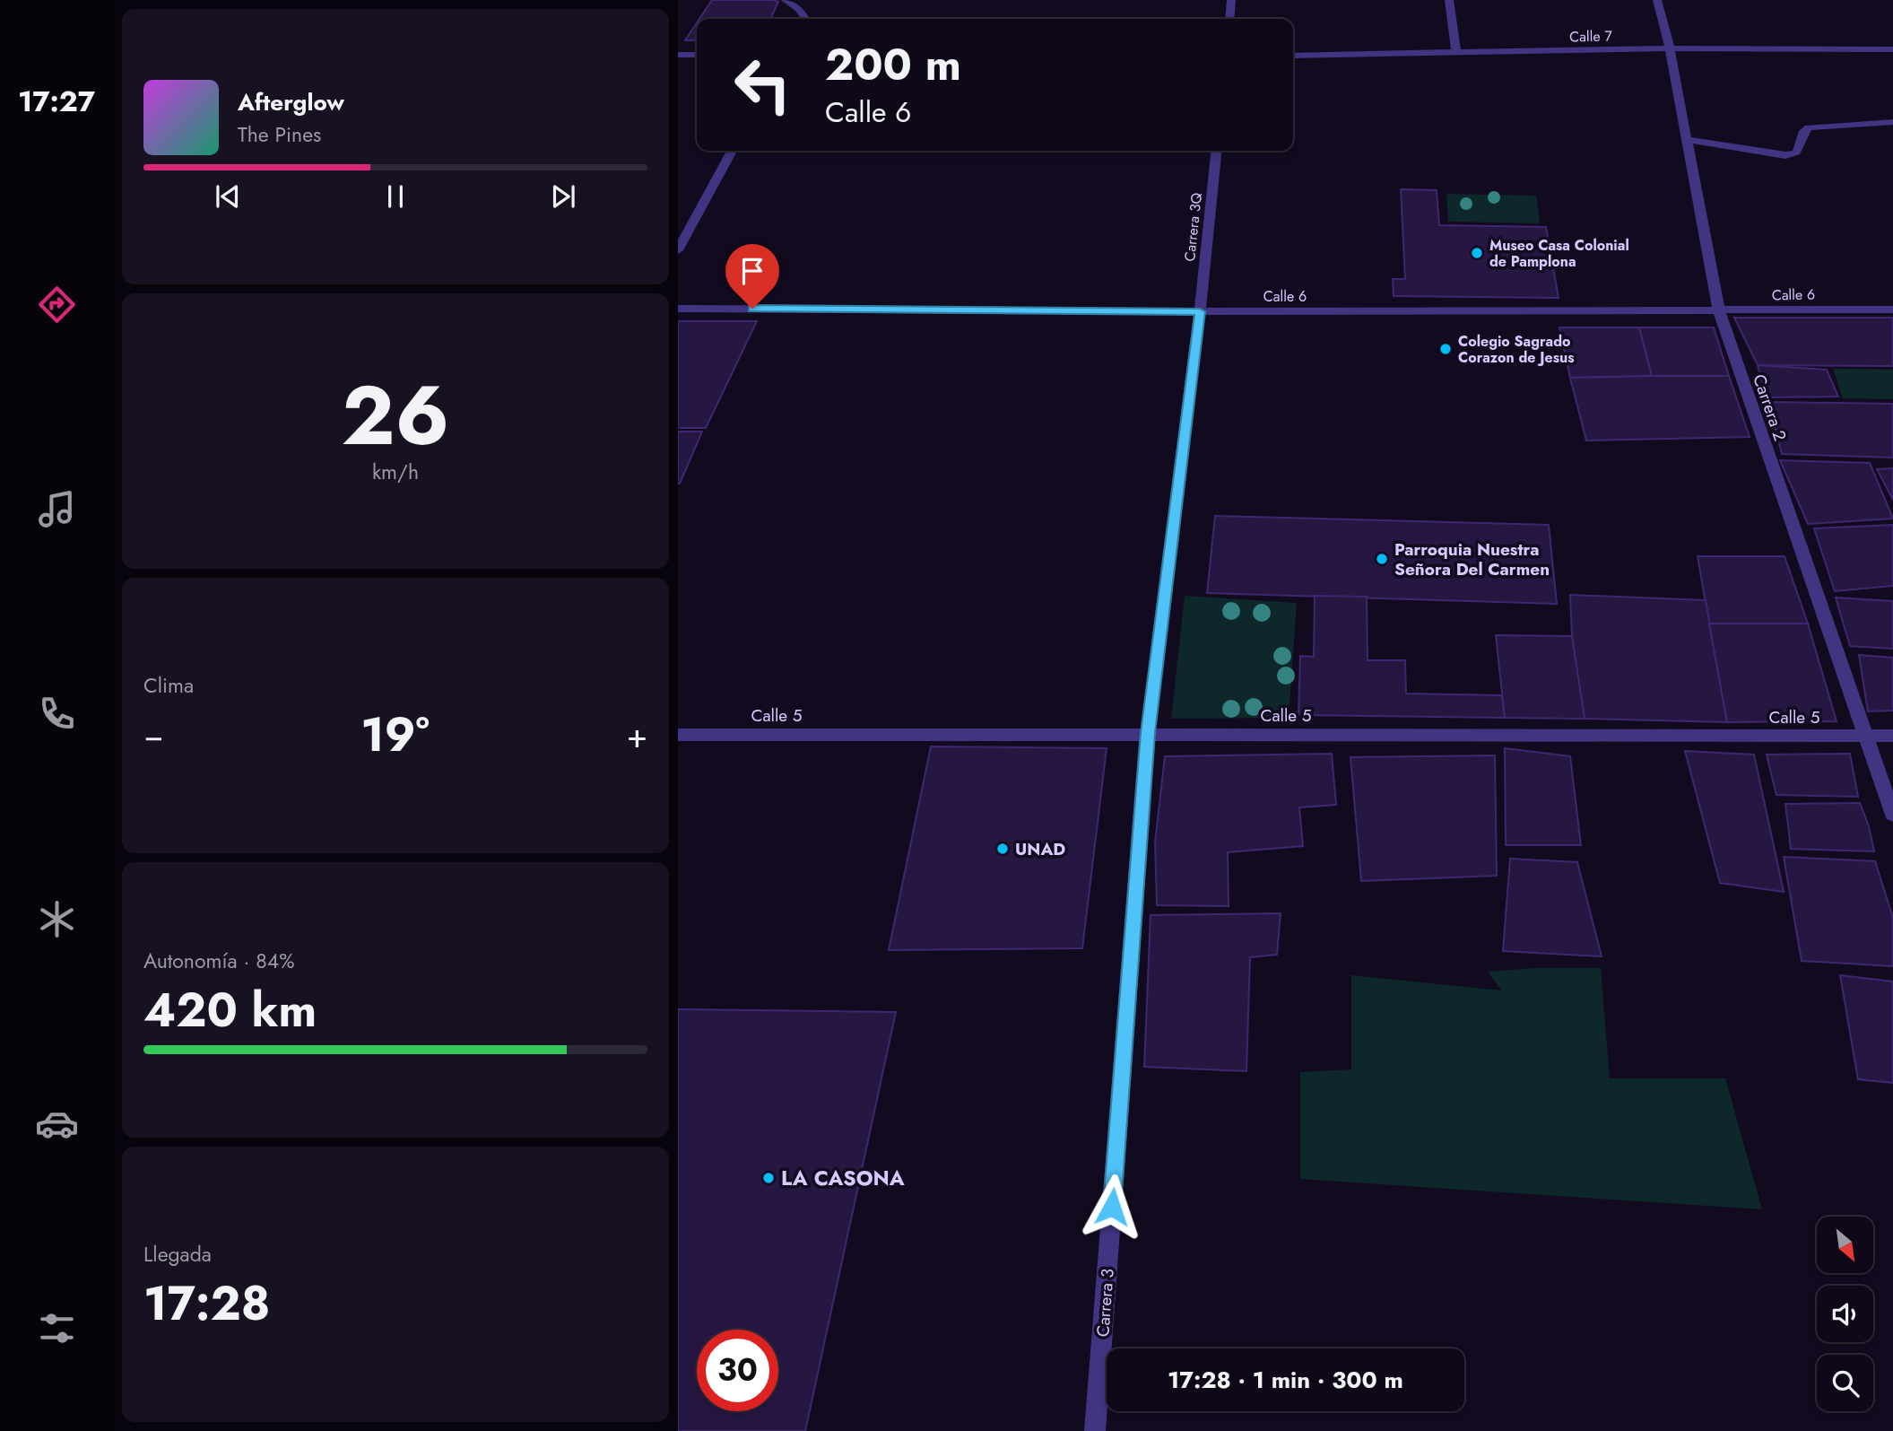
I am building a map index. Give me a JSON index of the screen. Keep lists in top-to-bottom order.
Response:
{
  "streets": {
    "street": [
      "Calle 7",
      "Carrera 3Q",
      "Calle 6",
      "Carrera 2",
      "Calle 5",
      "Carrera 3"
    ]
  },
  "crossings": [
    ["Calle 7", "Carrera 2"],
    ["Carrera 3Q", "Calle 6"],
    ["Carrera 3Q", "Carrera 3"],
    ["Calle 6", "Carrera 2"],
    ["Calle 6", "Carrera 3"],
    ["Carrera 2", "Calle 5"],
    ["Calle 5", "Carrera 3"]
  ],
  "places": [
    "Museo Casa Colonial de Pamplona",
    "Colegio Sagrado Corazon de Jesus",
    "Parroquia Nuestra Señora Del Carmen",
    "UNAD",
    "LA CASONA"
  ],
  "north": "bottom right",
  "page": {
    "tabs": "17:27",
    "turn": ["200 m", "Calle 6"],
    "song": ["Afterglow", "The Pines"],
    "tile": [
      ["26", "km/h"],
      "Clima",
      ["Autonomía · 84%", "420 km"],
      ["Llegada", "17:28"]
    ],
    "heat": ["−", "19°", "+"],
    "limit": "30",
    "trip": "17:28 · 1 min · 300 m"
  }
}
